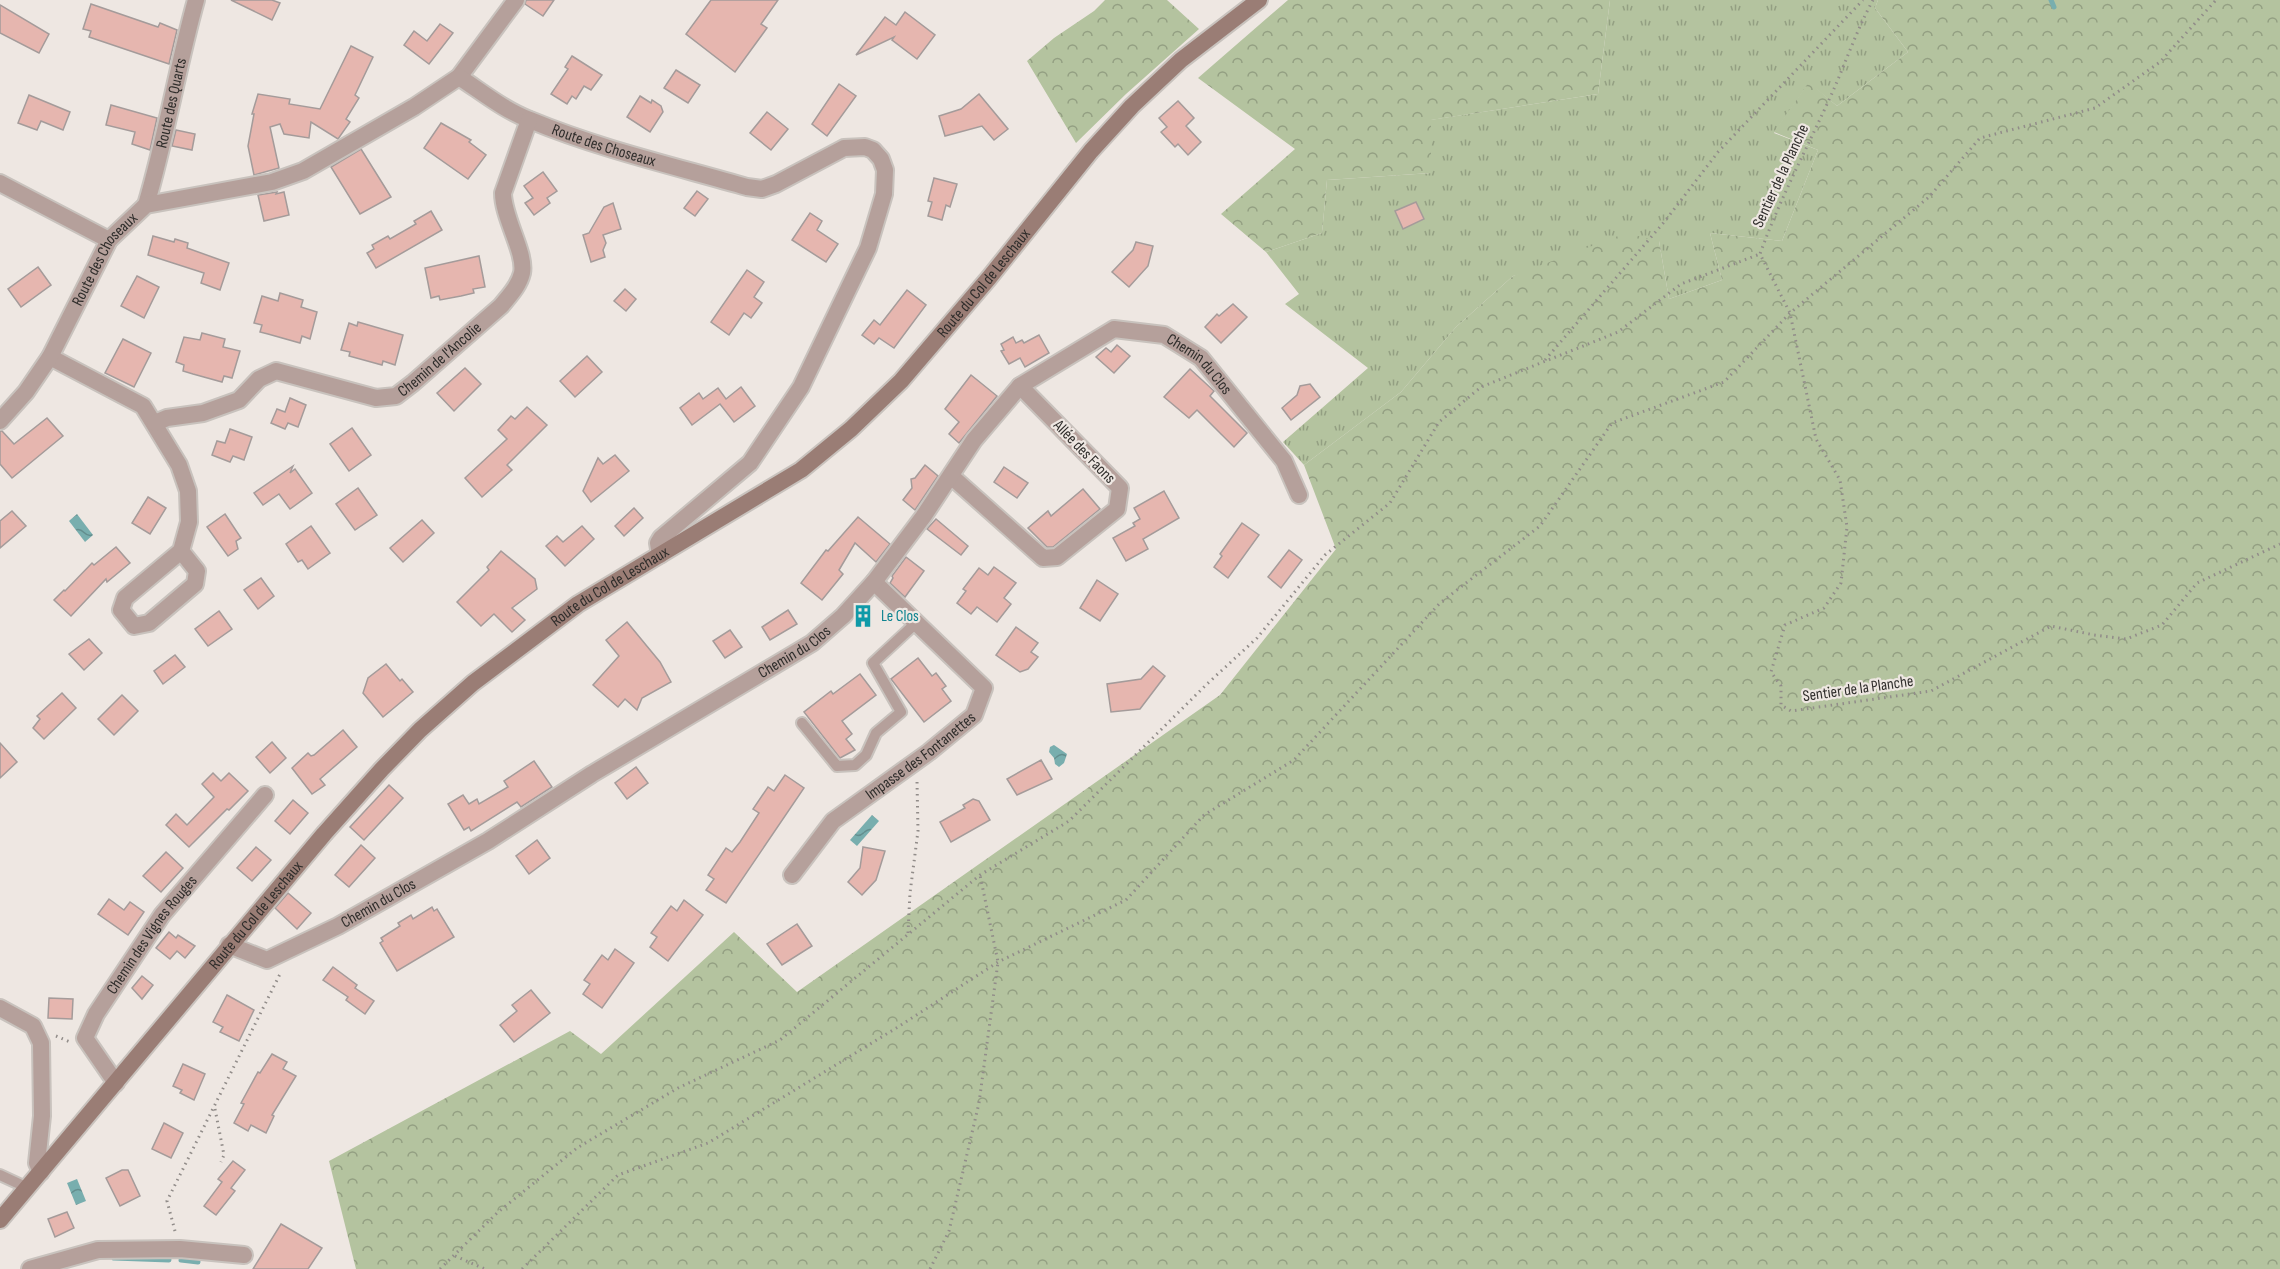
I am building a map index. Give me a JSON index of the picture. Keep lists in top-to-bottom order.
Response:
{
  "streets": {
    "main road": ["Route du Col de Leschaux"],
    "street": [
      "Route des Quarts",
      "Route des Choseaux",
      "Chemin de l'Ancolie",
      "Chemin du Clos",
      "Allée des Faons",
      "Impasse des Fontanettes",
      "Chemin des Vignes Rouges"
    ],
    "path": ["Sentier de la Planche"]
  },
  "crossings": [
    ["Route des Quarts", "Route des Choseaux"],
    ["Route des Choseaux", "Route du Col de Leschaux"],
    ["Route des Choseaux", "Chemin de l'Ancolie"],
    ["Route du Col de Leschaux", "Chemin du Clos"],
    ["Chemin du Clos", "Allée des Faons"],
    ["Chemin du Clos", "Impasse des Fontanettes"]
  ],
  "places": {
    "building": ["Le Clos"]
  }
}
